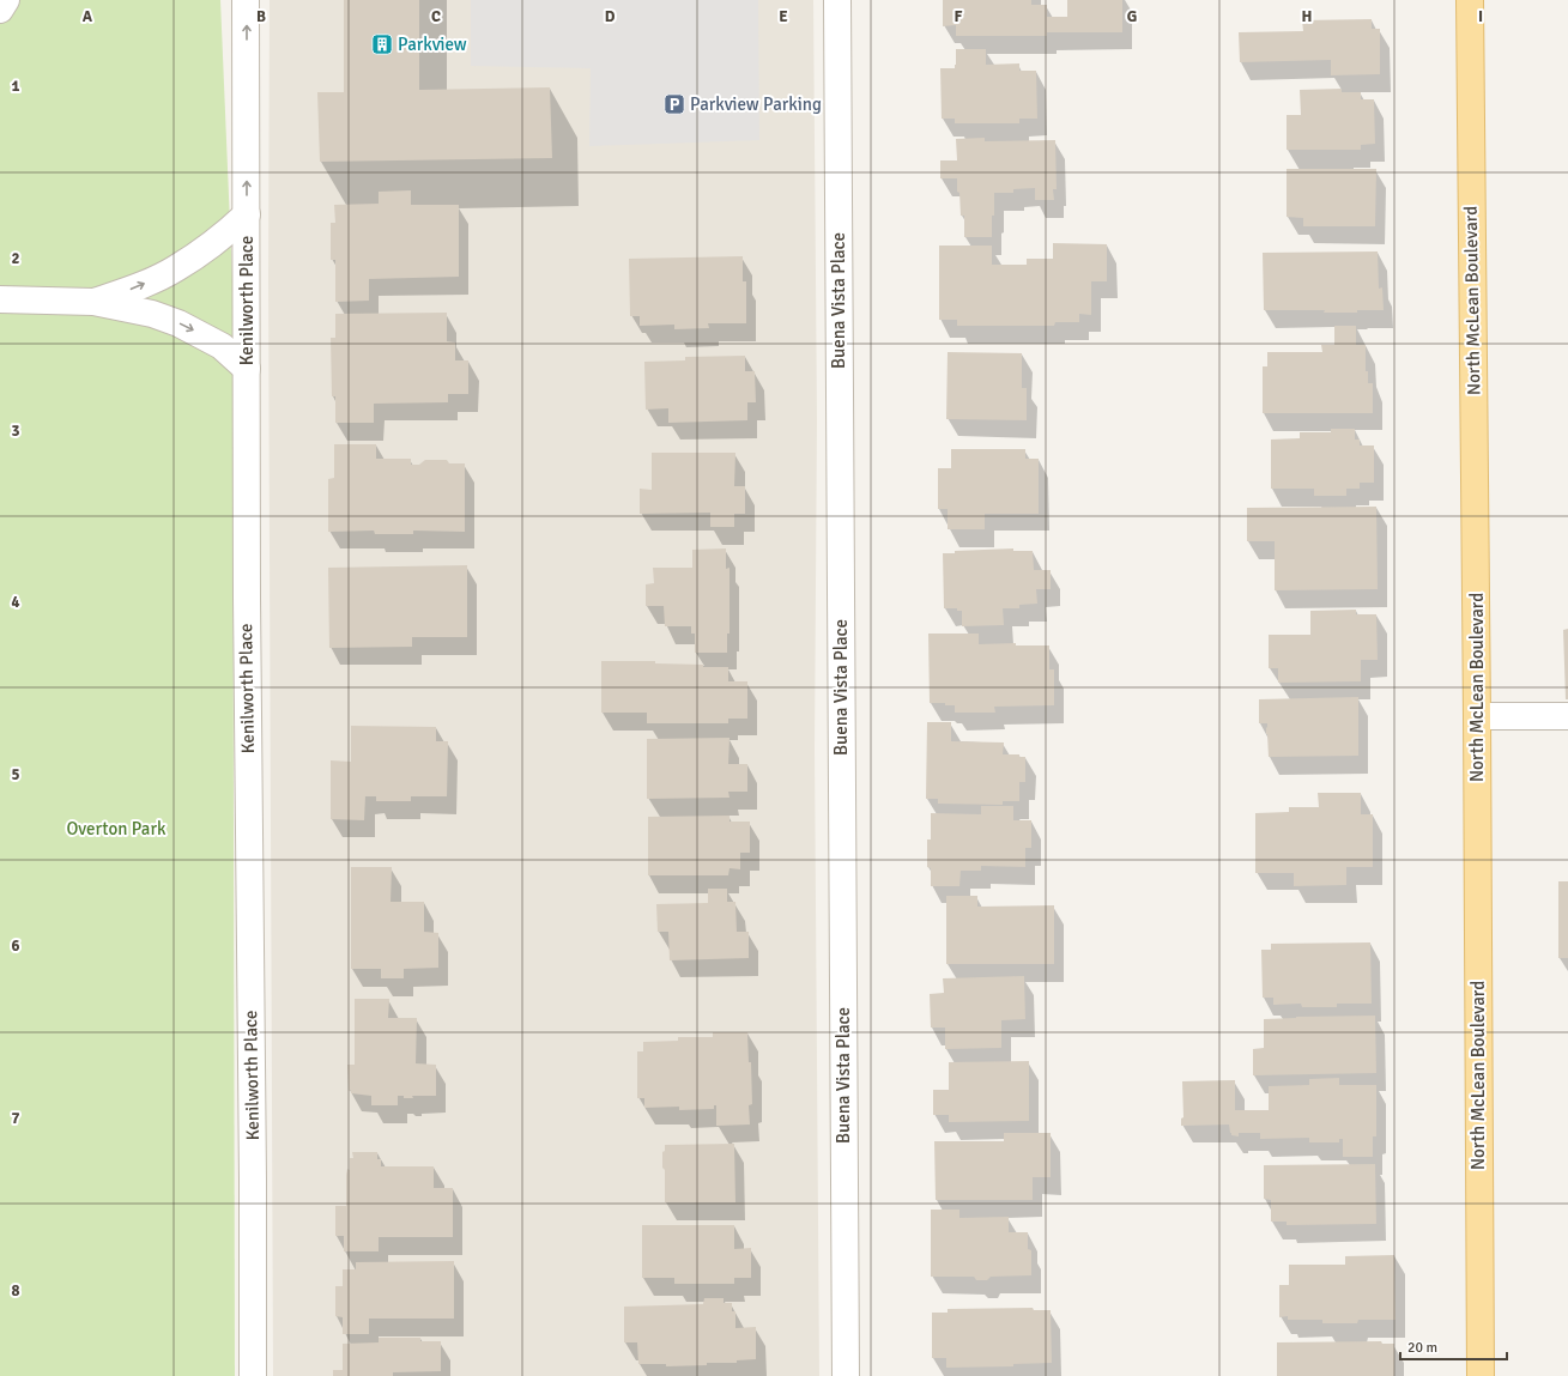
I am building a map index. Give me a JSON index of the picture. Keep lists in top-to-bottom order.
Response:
{
  "streets": {
    "main road": ["North McLean Boulevard"],
    "street": ["Kenilworth Place", "Buena Vista Place"]
  },
  "parks": ["Overton Park"],
  "places": {
    "building": ["Parkview"],
    "parking": ["Parkview Parking"]
  },
  "scale_bar": "20 m",
  "grid": {
    "columns": [
      "A",
      "B",
      "C",
      "D",
      "E",
      "F",
      "G",
      "H",
      "I"
    ],
    "rows": [
      "1",
      "2",
      "3",
      "4",
      "5",
      "6",
      "7",
      "8"
    ]
  }
}
